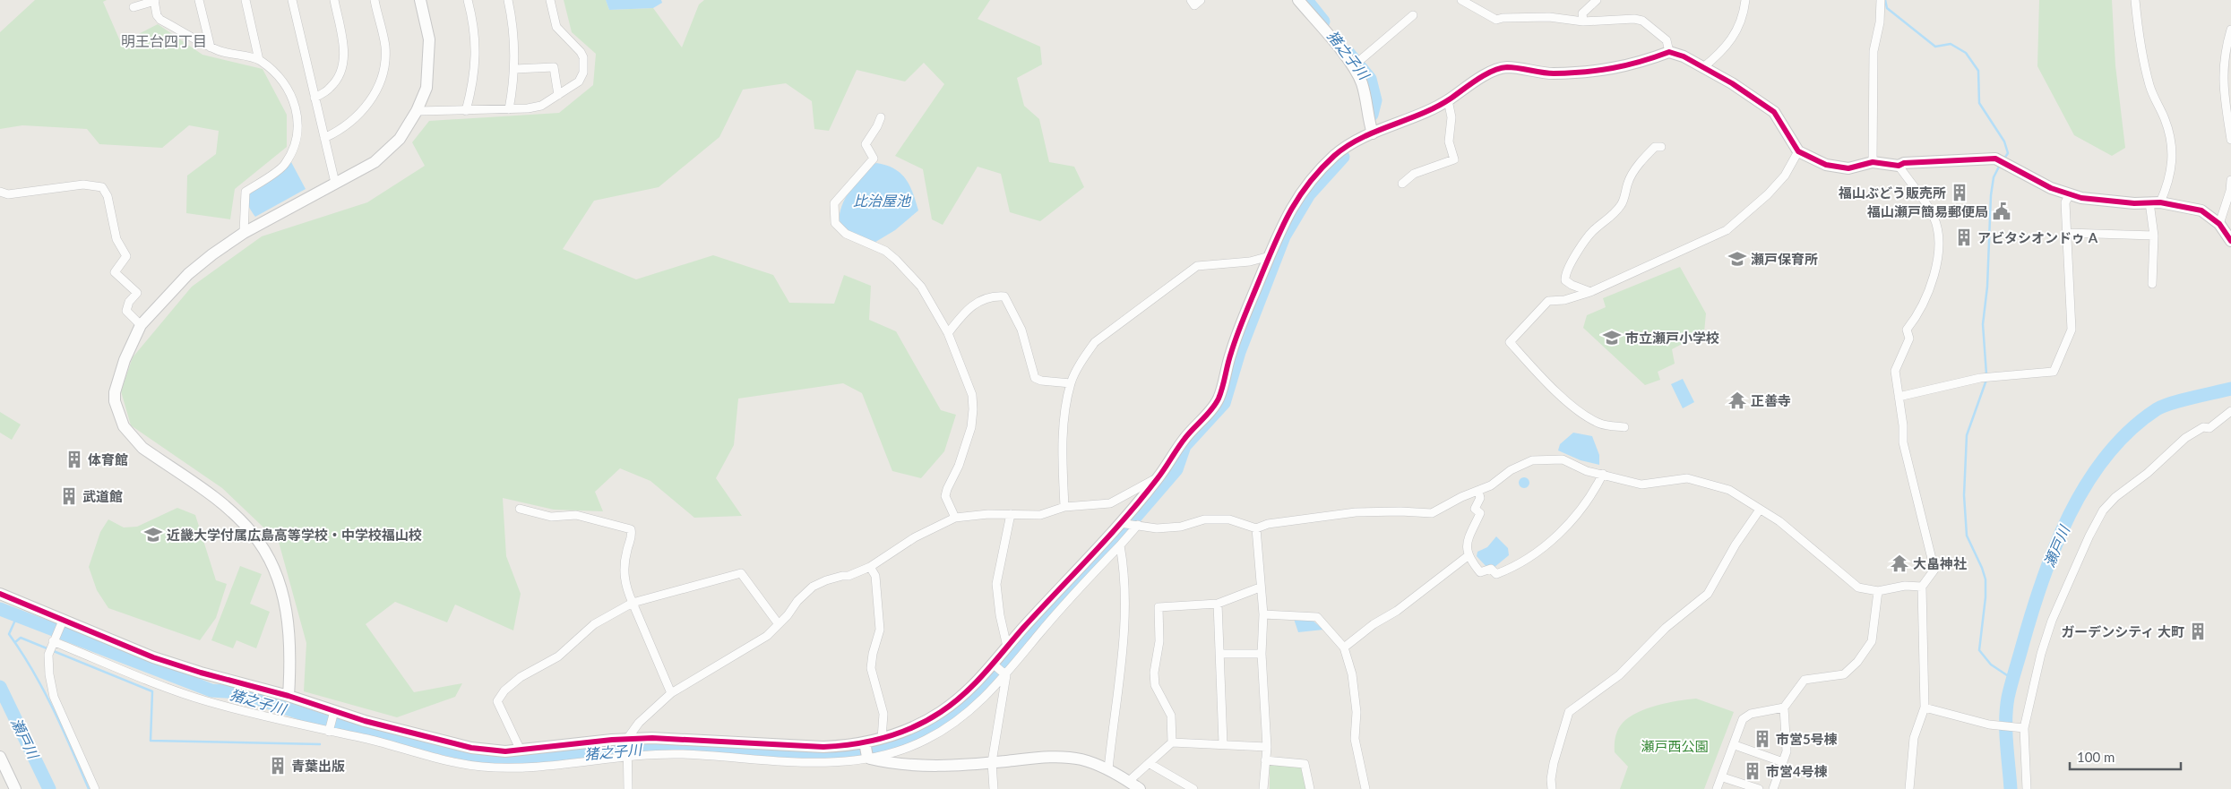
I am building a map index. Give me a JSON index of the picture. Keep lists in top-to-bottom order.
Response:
{
  "districts": ["明王台四丁目"],
  "water": ["猪之子川", "比治屋池", "瀬戸川"],
  "parks": ["瀬戸西公園"],
  "places": {
    "building": [
      "福山ぶどう販売所",
      "アビタシオンドゥ A",
      "体育館",
      "武道館",
      "ガーデンシティ 大町",
      "市営5号棟",
      "青葉出版",
      "市営4号棟"
    ],
    "public building": ["福山瀬戸簡易郵便局"],
    "school or university": ["瀬戸保育所", "市立瀬戸小学校", "近畿大学付属広島高等学校・中学校福山校"],
    "temple": ["正善寺", "大畠神社"]
  },
  "scale_bar": "100 m"
}
